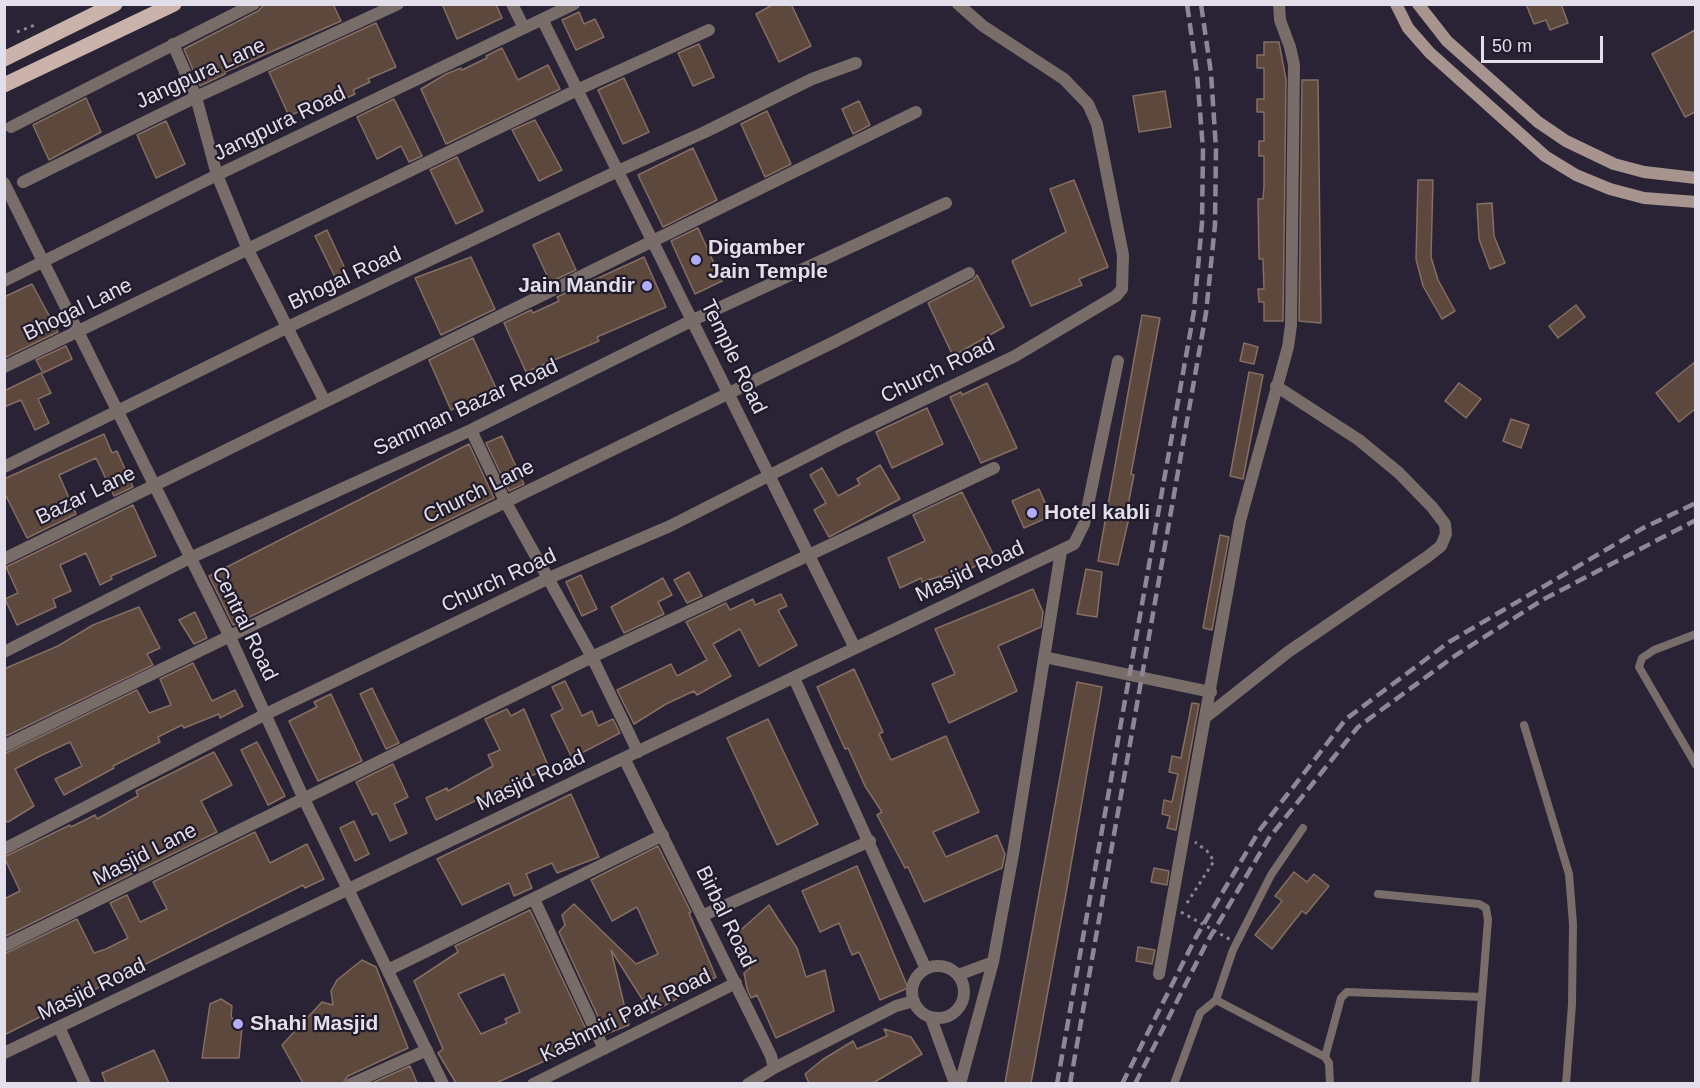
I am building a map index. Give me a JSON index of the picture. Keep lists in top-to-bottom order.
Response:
{
  "streets": {
    "street": [
      "Jangpura Lane",
      "Jangpura Road",
      "Bhogal Road",
      "Bhogal Lane",
      "Temple Road",
      "Church Road",
      "Samman Bazar Road",
      "Church Lane",
      "Bazar Lane",
      "Masjid Road",
      "Central Road",
      "Masjid Lane",
      "Birbal Road",
      "Kashmiri Park Road"
    ]
  },
  "crossings": [
    ["Jangpura Road", "Temple Road"],
    ["Jangpura Road", "Central Road"],
    ["Bhogal Road", "Temple Road"],
    ["Bhogal Road", "Central Road"],
    ["Bhogal Lane", "Temple Road"],
    ["Bhogal Lane", "Central Road"],
    ["Temple Road", "Church Road"],
    ["Temple Road", "Samman Bazar Road"],
    ["Temple Road", "Church Lane"],
    ["Temple Road", "Bazar Lane"],
    ["Temple Road", "Masjid Road"],
    ["Temple Road", "Masjid Lane"],
    ["Church Road", "Central Road"],
    ["Samman Bazar Road", "Central Road"],
    ["Church Lane", "Central Road"],
    ["Bazar Lane", "Central Road"],
    ["Masjid Road", "Central Road"],
    ["Masjid Road", "Birbal Road"],
    ["Central Road", "Masjid Lane"],
    ["Birbal Road", "Kashmiri Park Road"]
  ],
  "places": [
    "Digamber Jain Temple",
    "Jain Mandir",
    "Hotel kabli",
    "Shahi Masjid"
  ],
  "scale_bar": "50 m"
}
